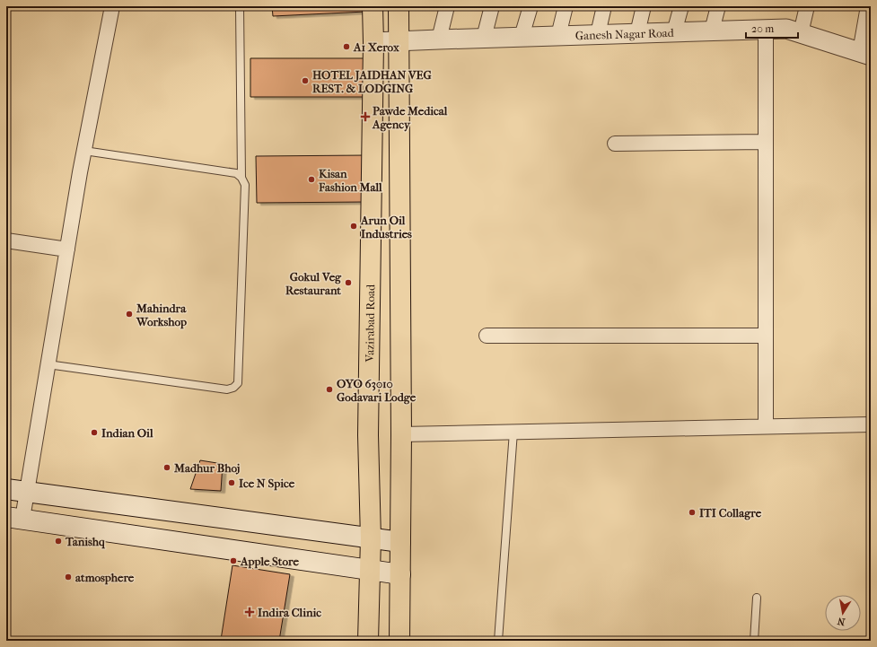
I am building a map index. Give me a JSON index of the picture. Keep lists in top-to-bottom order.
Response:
{
  "streets": {
    "main road": ["Vazirabad Road"],
    "street": ["Ganesh Nagar Road"]
  },
  "crossings": [
    ["Ganesh Nagar Road", "Vazirabad Road"]
  ],
  "places": {
    "other": [
      "A1 Xerox",
      "HOTEL JAIDHAN VEG REST. & LODGING",
      "Kisan Fashion Mall",
      "Arun Oil Industries",
      "Gokul Veg Restaurant",
      "Mahindra Workshop",
      "OYO 63010 Godavari Lodge",
      "Indian Oil",
      "Madhur Bhoj",
      "Ice N Spice",
      "ITI Collagre",
      "Tanishq",
      "Apple Store",
      "atmosphere"
    ],
    "health": ["Pawde Medical Agency", "Indira Clinic"]
  },
  "scale_bar": "20 m",
  "north": "bottom"
}
